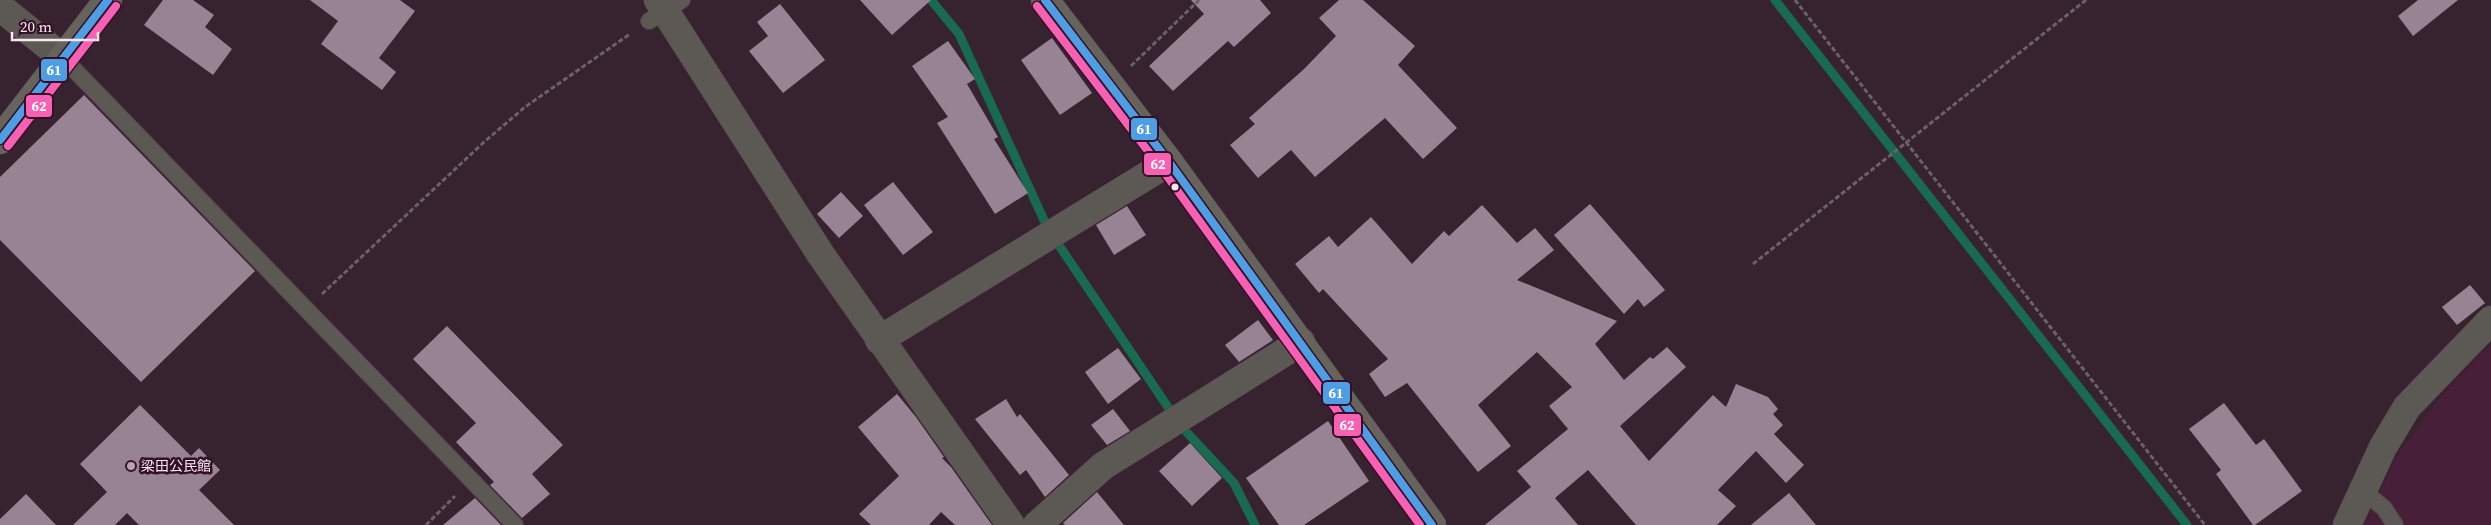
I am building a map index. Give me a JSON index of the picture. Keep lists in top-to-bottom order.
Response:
{
  "places": ["梁田公民館"],
  "lines": ["transit line 61", "transit line 62"],
  "scale_bar": "20 m"
}
